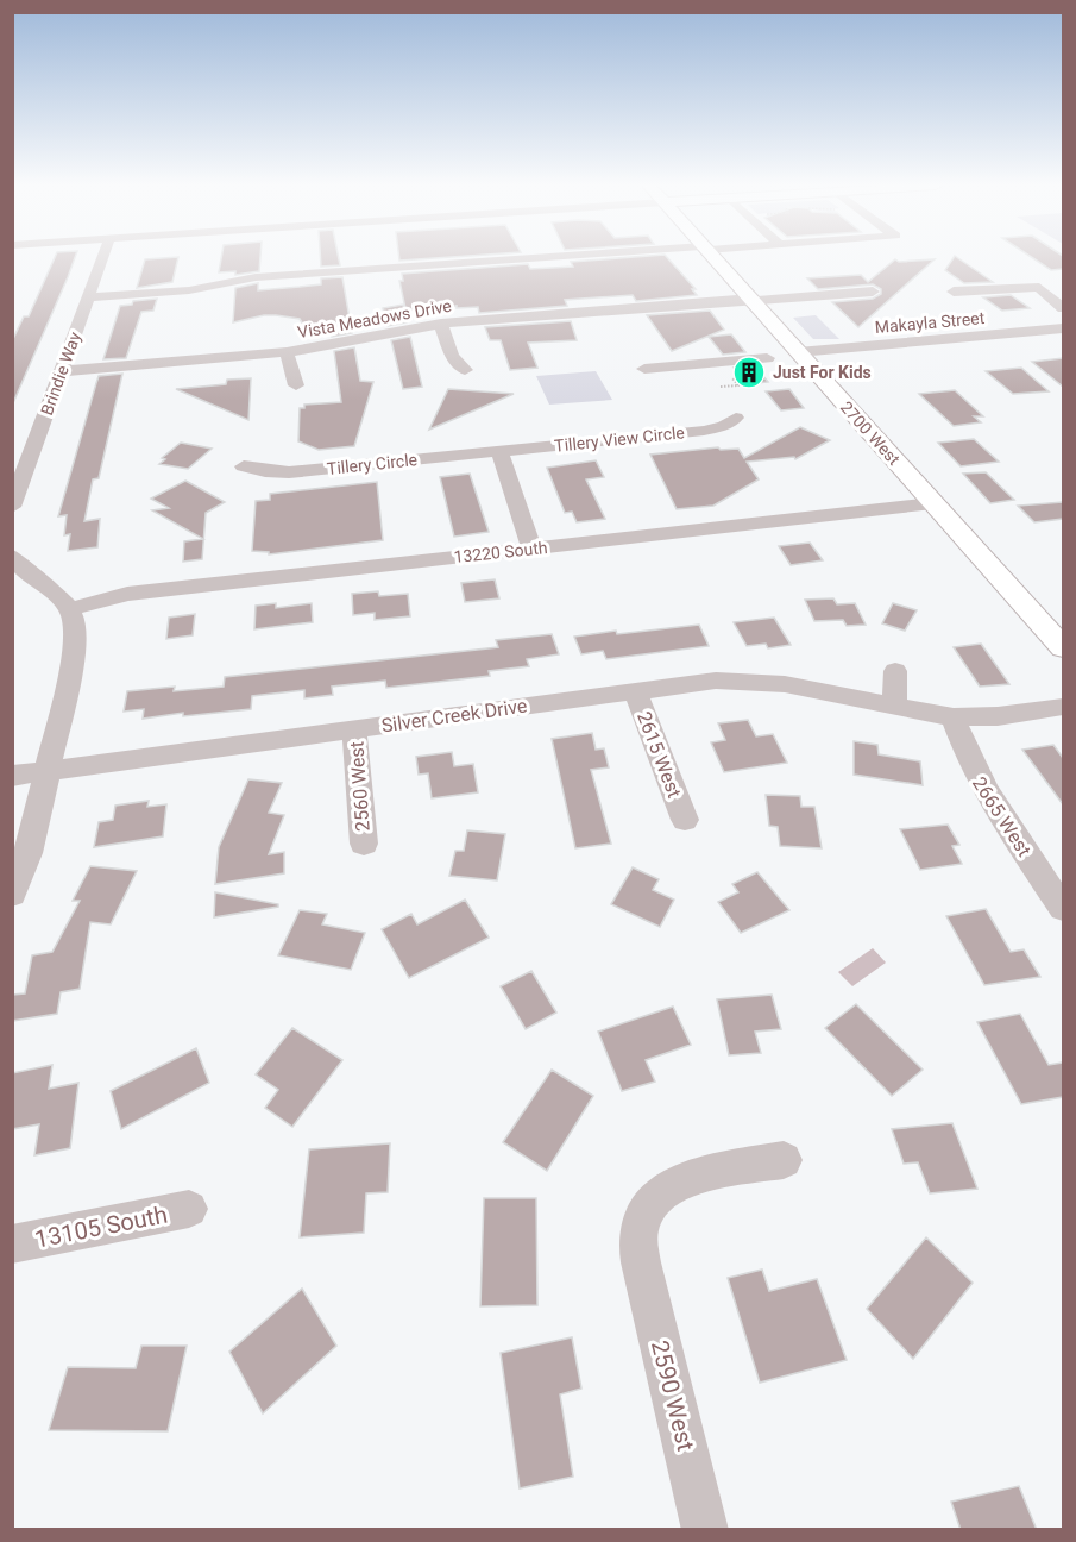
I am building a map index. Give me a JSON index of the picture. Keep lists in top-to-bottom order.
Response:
{
  "streets": {
    "main road": ["2700 West"],
    "street": [
      "Vista Meadows Drive",
      "Makayla Street",
      "Brindie Way",
      "Tillery View Circle",
      "Tillery Circle",
      "13220 South",
      "Silver Creek Drive",
      "2615 West",
      "2560 West",
      "2665 West",
      "13105 South",
      "2590 West"
    ]
  },
  "crossings": [
    ["Vista Meadows Drive", "Brindie Way"],
    ["Vista Meadows Drive", "2700 West"],
    ["Makayla Street", "2700 West"],
    ["2700 West", "13220 South"],
    ["Tillery View Circle", "Tillery Circle"],
    ["Silver Creek Drive", "2615 West"],
    ["Silver Creek Drive", "2560 West"],
    ["Silver Creek Drive", "2665 West"]
  ],
  "places": {
    "building": ["Just For Kids"]
  }
}
